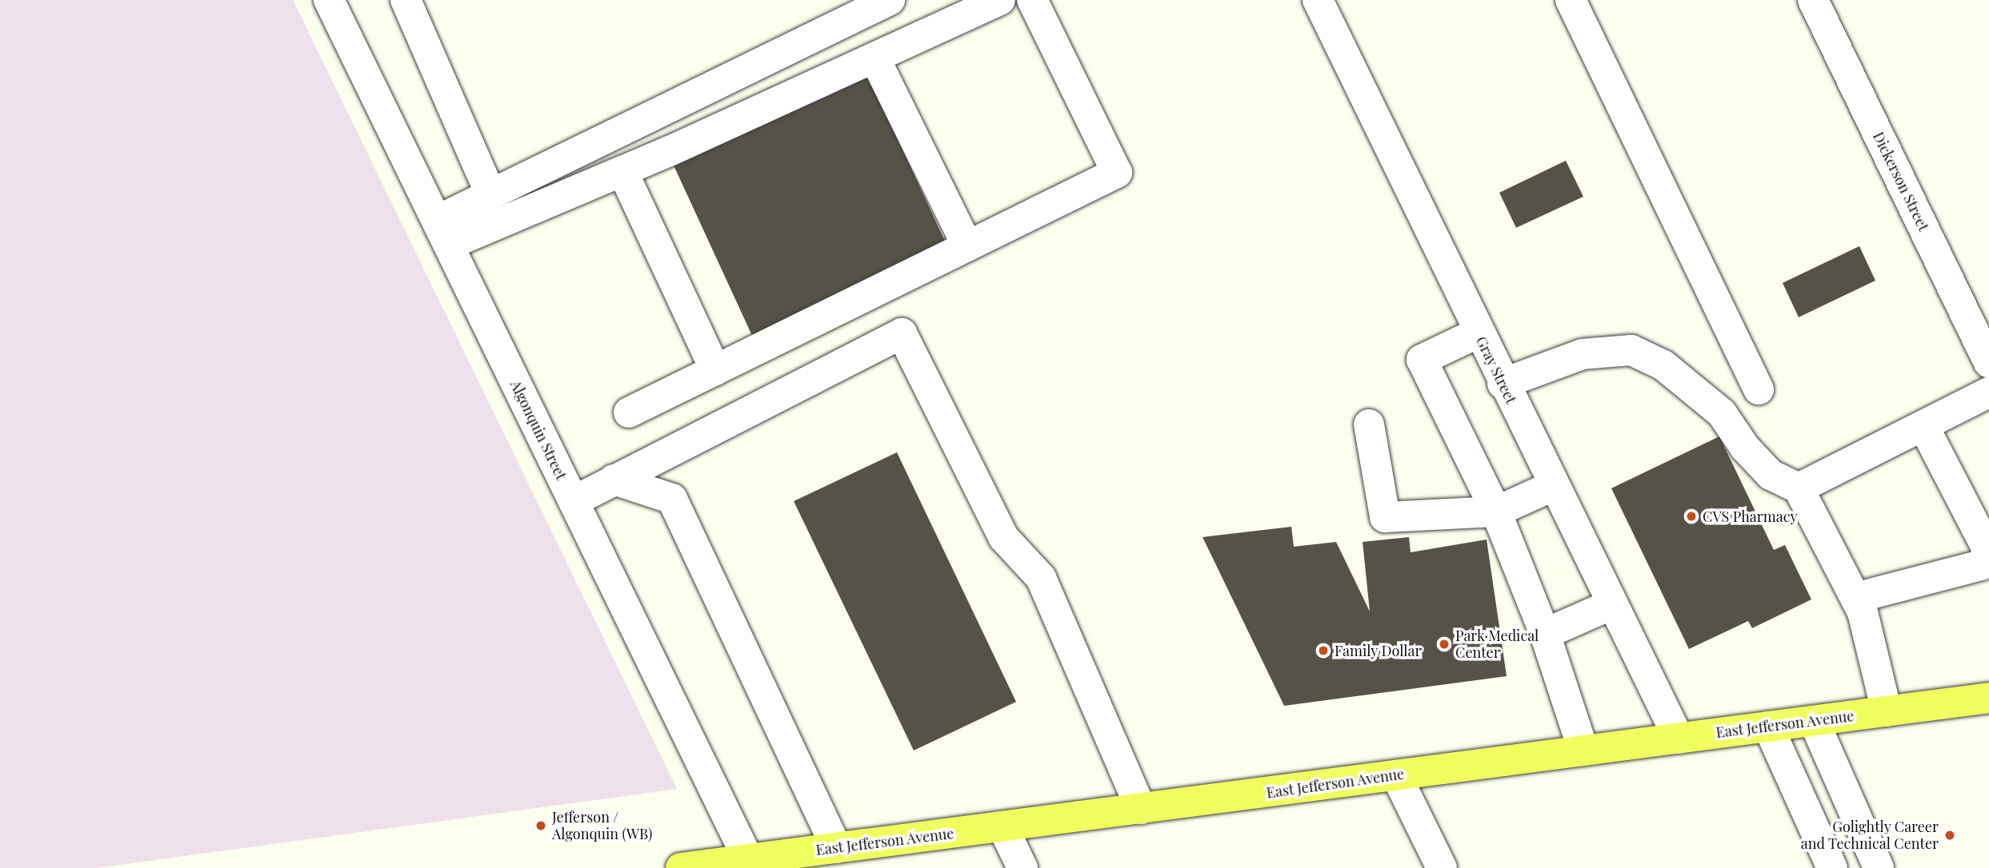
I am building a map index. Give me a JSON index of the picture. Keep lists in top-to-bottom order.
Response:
{
  "streets": {
    "main road": ["East Jefferson Avenue"],
    "street": ["Dickerson Street", "Gray Street", "Algonquin Street"]
  },
  "crossings": [
    ["Gray Street", "East Jefferson Avenue"],
    ["Algonquin Street", "East Jefferson Avenue"]
  ],
  "places": [
    "CVS Pharmacy",
    "Park Medical Center",
    "Family Dollar",
    "Jefferson / Algonquin (WB)",
    "Golightly Career and Technical Center"
  ]
}
